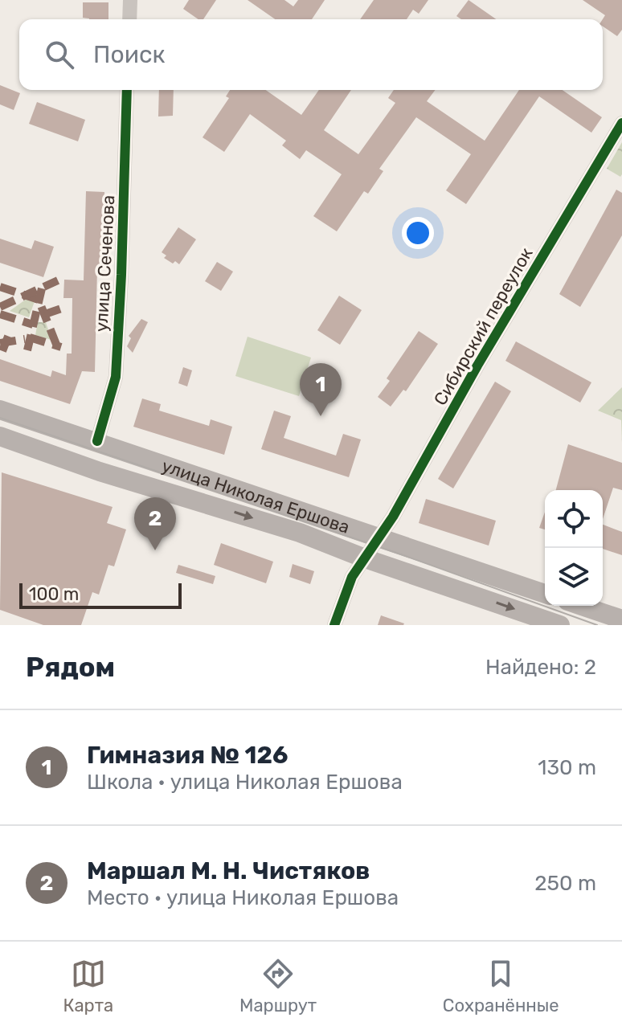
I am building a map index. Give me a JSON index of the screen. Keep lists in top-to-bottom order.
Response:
{
  "streets": {
    "main road": ["улица Николая Ершова"],
    "street": ["улица Сеченова", "Сибирский переулок"]
  },
  "crossings": [
    ["улица Сеченова", "улица Николая Ершова"],
    ["Сибирский переулок", "улица Николая Ершова"]
  ],
  "scale_bar": "100 m",
  "page": {
    "search": "Поиск",
    "pins": ["1", "2"],
    "scale": "100 m",
    "heading": ["Рядом", "Найдено: 2"],
    "list": [
      {
        "mark": "1",
        "name": "Гимназия № 126",
        "note": "Школа · улица Николая Ершова",
        "value": "130 m"
      },
      {
        "mark": "2",
        "name": "Маршал М. Н. Чистяков",
        "note": "Место · улица Николая Ершова",
        "value": "250 m"
      }
    ],
    "nav": ["Карта", "Маршрут", "Сохранённые"]
  }
}
